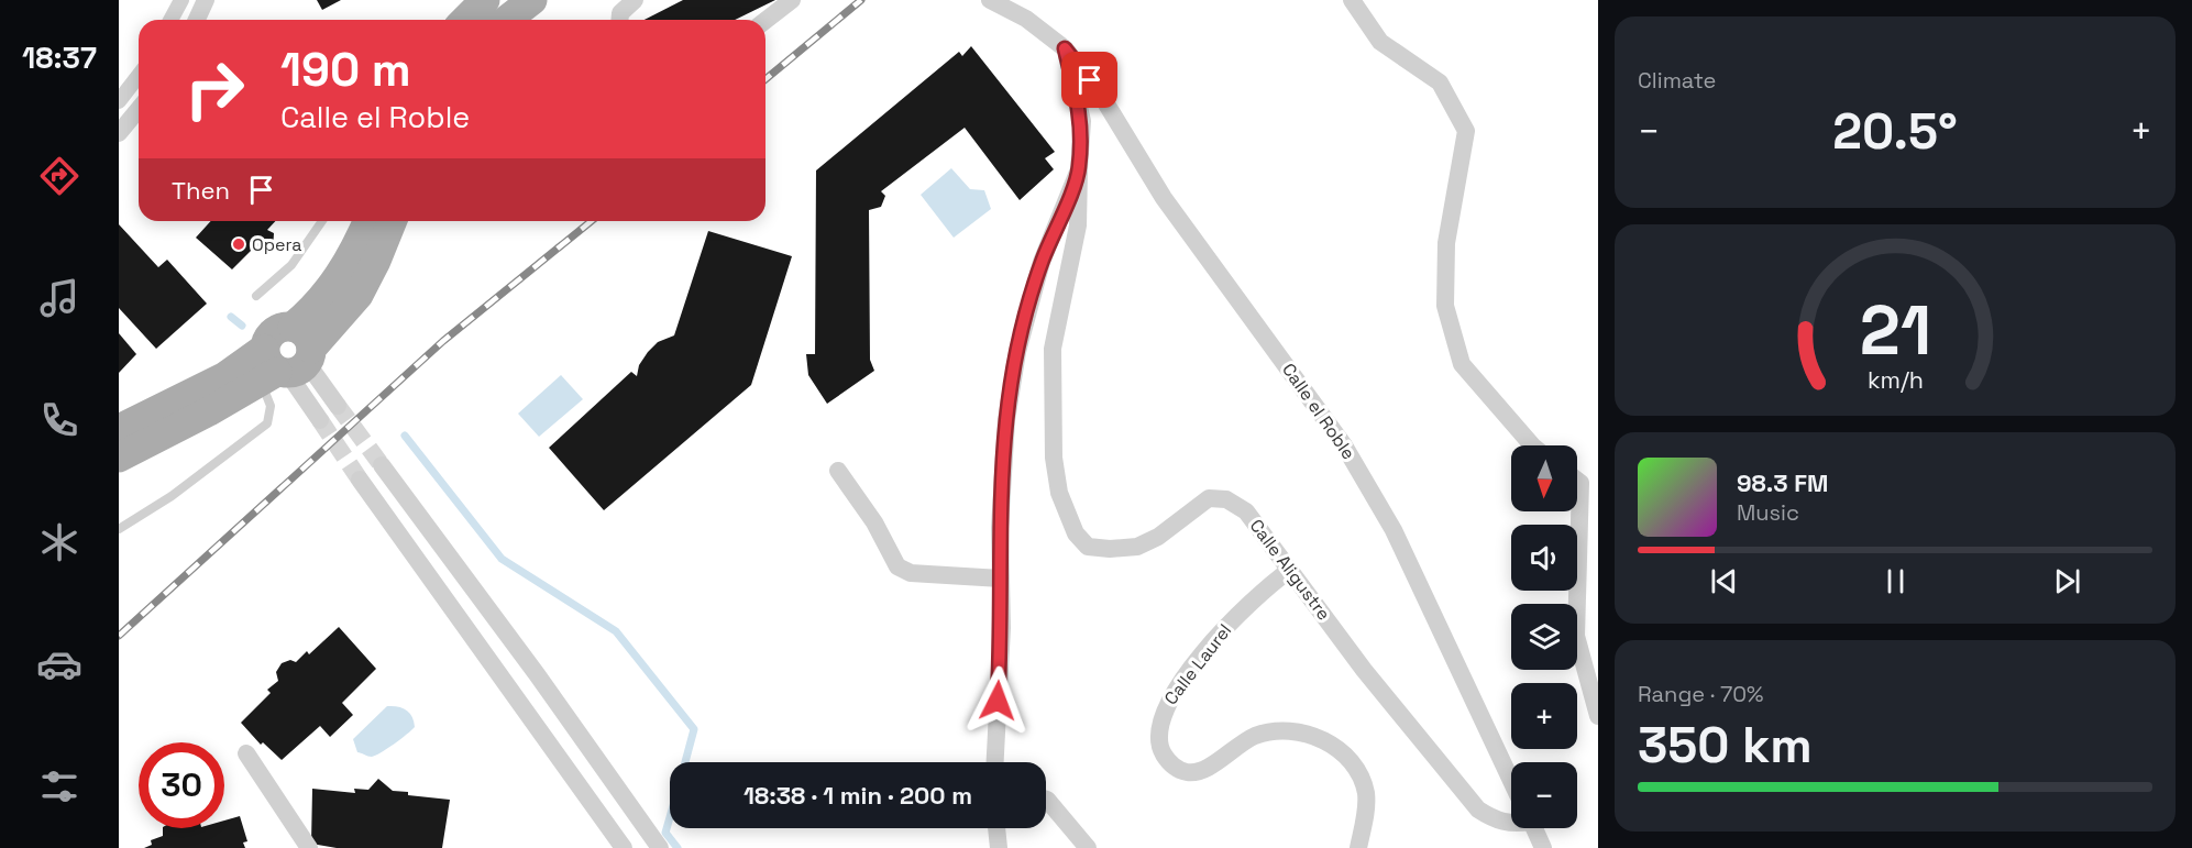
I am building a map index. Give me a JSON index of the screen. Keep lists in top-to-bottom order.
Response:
{
  "streets": {
    "street": ["Calle el Roble", "Calle Aligustre", "Calle Laurel"]
  },
  "crossings": [
    ["Calle el Roble", "Calle Aligustre"],
    ["Calle Aligustre", "Calle Laurel"]
  ],
  "places": ["Opera"],
  "north": "bottom",
  "page": {
    "tabs": "18:37",
    "tile": [
      "Climate",
      ["Range · 70%", "350 km"]
    ],
    "turn": ["190 m", "Calle el Roble"],
    "heat": ["−", "20.5°", "+"],
    "then": "Then",
    "map_buttons": ["+", "−"],
    "song": ["98.3 FM", "Music"],
    "limit": "30",
    "trip": "18:38 · 1 min · 200 m",
    "gauge": ["21", "km/h"]
  }
}
